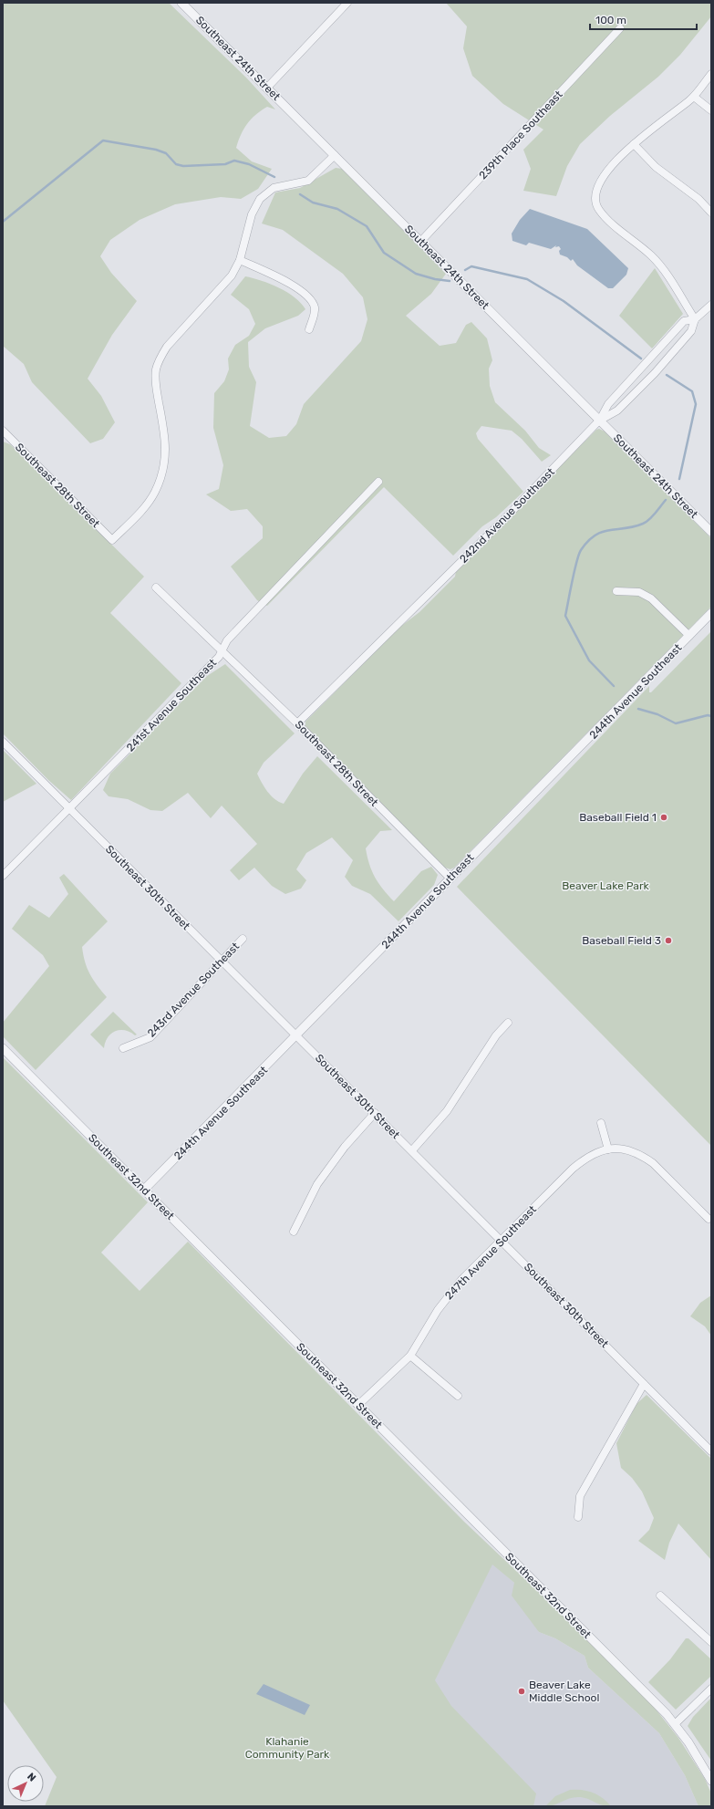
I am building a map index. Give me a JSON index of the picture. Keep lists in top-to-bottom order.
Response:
{
  "streets": {
    "street": [
      "Southeast 24th Street",
      "239th Place Southeast",
      "Southeast 28th Street",
      "242nd Avenue Southeast",
      "244th Avenue Southeast",
      "241st Avenue Southeast",
      "Southeast 30th Street",
      "243rd Avenue Southeast",
      "Southeast 32nd Street",
      "247th Avenue Southeast"
    ]
  },
  "crossings": [
    ["Southeast 24th Street", "239th Place Southeast"],
    ["Southeast 24th Street", "242nd Avenue Southeast"],
    ["Southeast 28th Street", "242nd Avenue Southeast"],
    ["Southeast 28th Street", "244th Avenue Southeast"],
    ["Southeast 28th Street", "241st Avenue Southeast"],
    ["244th Avenue Southeast", "Southeast 30th Street"],
    ["244th Avenue Southeast", "Southeast 32nd Street"],
    ["241st Avenue Southeast", "Southeast 30th Street"],
    ["Southeast 30th Street", "243rd Avenue Southeast"],
    ["Southeast 30th Street", "247th Avenue Southeast"],
    ["Southeast 32nd Street", "247th Avenue Southeast"]
  ],
  "parks": ["Beaver Lake Park", "Klahanie Community Park"],
  "places": ["Baseball Field 1", "Baseball Field 3", "Beaver Lake Middle School"],
  "scale_bar": "100 m",
  "north": "top right"
}
